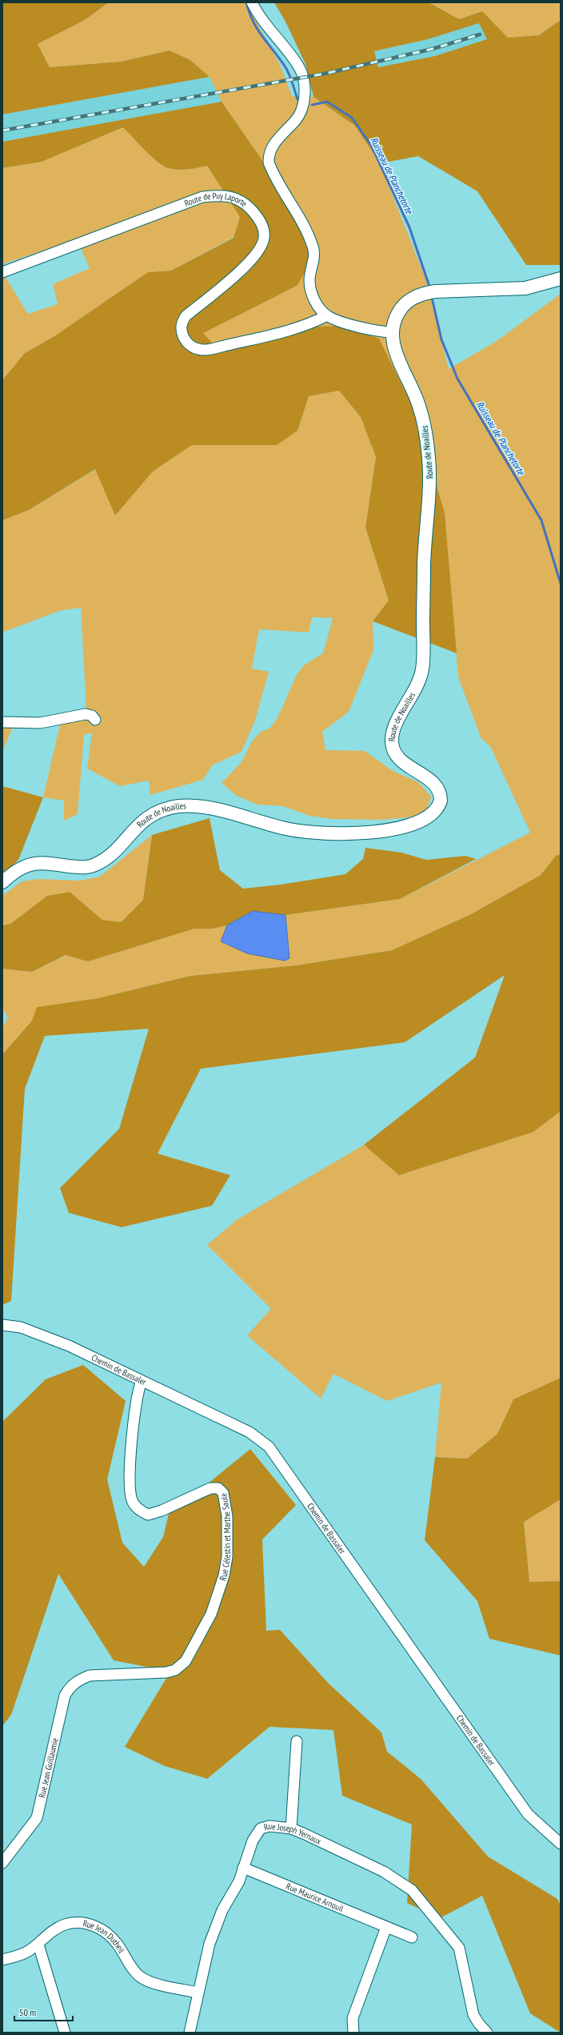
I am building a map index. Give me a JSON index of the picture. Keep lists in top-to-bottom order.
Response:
{
  "streets": {
    "main road": ["Route de Noailles"],
    "street": [
      "Route de Puy Laporte",
      "Chemin de Bassaler",
      "Rue Célestin et Marthe Saule",
      "Rue Jean Guillaumie",
      "Rue Joseph Yernaux",
      "Rue Maurice Arnouil",
      "Rue Jean Dutheil"
    ]
  },
  "crossings": [
    ["Chemin de Bassaler", "Rue Célestin et Marthe Saule"],
    ["Rue Célestin et Marthe Saule", "Rue Jean Guillaumie"],
    ["Rue Joseph Yernaux", "Rue Maurice Arnouil"],
    ["Rue Joseph Yernaux", "Rue Jean Dutheil"]
  ],
  "water": ["Ruisseau de Planchetorte"],
  "scale_bar": "50 m"
}
